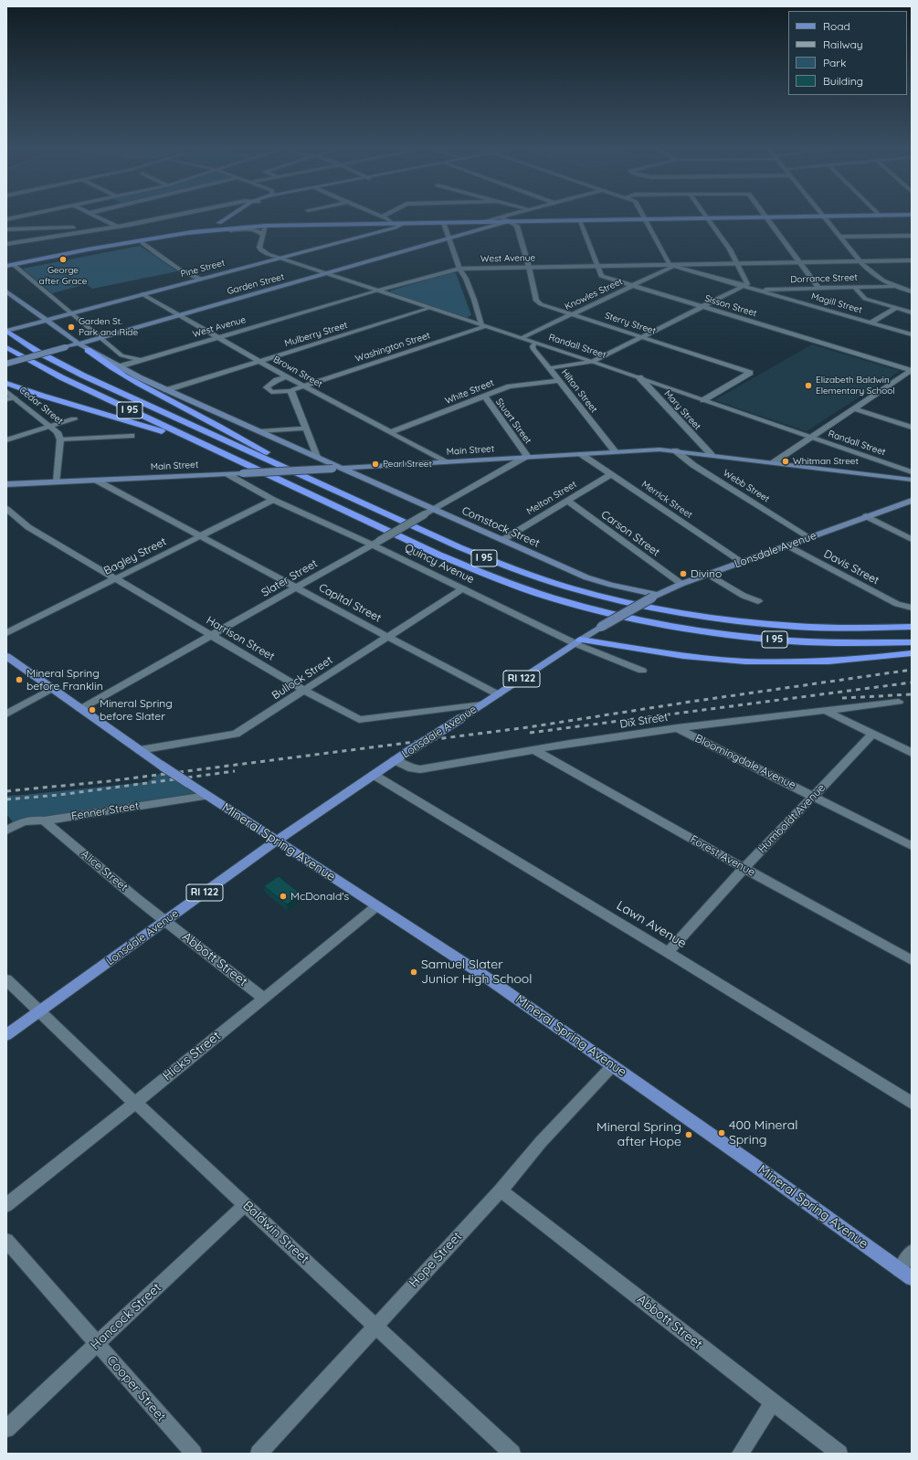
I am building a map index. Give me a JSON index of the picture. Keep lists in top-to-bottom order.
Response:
{
  "streets": {
    "highway": ["I 95"],
    "main road": [
      "Pine Street",
      "Garden Street",
      "Main Street",
      "Comstock Street",
      "Lonsdale Avenue",
      "RI 122",
      "Mineral Spring Avenue"
    ],
    "street": [
      "West Avenue",
      "Dorrance Street",
      "Knowles Street",
      "Magill Street",
      "Sisson Street",
      "Sterry Street",
      "Mulberry Street",
      "Randall Street",
      "Washington Street",
      "Brown Street",
      "Hilton Street",
      "White Street",
      "Cedar Street",
      "Mary Street",
      "Stuart Street",
      "Webb Street",
      "Melton Street",
      "Merrick Street",
      "Carson Street",
      "Bagley Street",
      "Quincy Avenue",
      "Davis Street",
      "Slater Street",
      "Capital Street",
      "Harrison Street",
      "Bullock Street",
      "Dix Street",
      "Bloomingdale Avenue",
      "Fenner Street",
      "Humboldt Avenue",
      "Forest Avenue",
      "Alice Street",
      "Lawn Avenue",
      "Abbott Street",
      "Hicks Street",
      "Baldwin Street",
      "Hope Street",
      "Hancock Street",
      "Cooper Street"
    ]
  },
  "crossings": [
    ["West Avenue", "Knowles Street"],
    ["West Avenue", "Sisson Street"],
    ["West Avenue", "Sterry Street"],
    ["West Avenue", "Randall Street"],
    ["West Avenue", "Brown Street"],
    ["Pine Street", "Randall Street"],
    ["Pine Street", "Brown Street"],
    ["Dorrance Street", "Magill Street"],
    ["Garden Street", "Sterry Street"],
    ["Garden Street", "Randall Street"],
    ["Garden Street", "Brown Street"],
    ["Knowles Street", "Sisson Street"],
    ["Knowles Street", "Sterry Street"],
    ["Knowles Street", "Randall Street"],
    ["Sterry Street", "Randall Street"],
    ["Mulberry Street", "Randall Street"],
    ["Mulberry Street", "Brown Street"],
    ["Randall Street", "Washington Street"],
    ["Randall Street", "Hilton Street"],
    ["Randall Street", "Mary Street"],
    ["Washington Street", "Brown Street"],
    ["Brown Street", "White Street"],
    ["Brown Street", "Main Street"],
    ["Hilton Street", "White Street"],
    ["Hilton Street", "Main Street"],
    ["White Street", "Stuart Street"],
    ["Cedar Street", "Main Street"],
    ["Mary Street", "Main Street"],
    ["Stuart Street", "Main Street"],
    ["Stuart Street", "Slater Street"],
    ["Main Street", "Webb Street"],
    ["Main Street", "Merrick Street"],
    ["Main Street", "Comstock Street"],
    ["Main Street", "Quincy Avenue"],
    ["Main Street", "Slater Street"],
    ["Main Street", "Capital Street"],
    ["Webb Street", "Lonsdale Avenue"],
    ["Melton Street", "Merrick Street"],
    ["Melton Street", "Comstock Street"],
    ["Melton Street", "Carson Street"],
    ["Merrick Street", "Lonsdale Avenue"],
    ["Comstock Street", "Lonsdale Avenue"],
    ["Comstock Street", "Slater Street"],
    ["Carson Street", "Lonsdale Avenue"],
    ["Lonsdale Avenue", "Quincy Avenue"],
    ["Lonsdale Avenue", "Davis Street"],
    ["Lonsdale Avenue", "Capital Street"],
    ["Lonsdale Avenue", "Harrison Street"],
    ["Lonsdale Avenue", "Dix Street"],
    ["Lonsdale Avenue", "Mineral Spring Avenue"],
    ["Lonsdale Avenue", "Alice Street"],
    ["Lonsdale Avenue", "Lawn Avenue"],
    ["Lonsdale Avenue", "Abbott Street"],
    ["Lonsdale Avenue", "Baldwin Street"],
    ["Bagley Street", "Quincy Avenue"],
    ["Bagley Street", "Capital Street"],
    ["Bagley Street", "Harrison Street"],
    ["Quincy Avenue", "Slater Street"],
    ["Quincy Avenue", "Bullock Street"],
    ["Slater Street", "Capital Street"],
    ["Slater Street", "Harrison Street"],
    ["Slater Street", "Mineral Spring Avenue"],
    ["Capital Street", "Bullock Street"],
    ["Harrison Street", "Bullock Street"],
    ["Bullock Street", "Mineral Spring Avenue"],
    ["Dix Street", "Bloomingdale Avenue"],
    ["Dix Street", "Forest Avenue"],
    ["Bloomingdale Avenue", "Humboldt Avenue"],
    ["Fenner Street", "Mineral Spring Avenue"],
    ["Fenner Street", "Alice Street"],
    ["Humboldt Avenue", "Forest Avenue"],
    ["Humboldt Avenue", "Lawn Avenue"],
    ["Mineral Spring Avenue", "Hicks Street"],
    ["Mineral Spring Avenue", "Hope Street"],
    ["Alice Street", "Abbott Street"],
    ["Abbott Street", "Hicks Street"],
    ["Abbott Street", "Hope Street"],
    ["Hicks Street", "Baldwin Street"],
    ["Baldwin Street", "Hope Street"],
    ["Baldwin Street", "Hancock Street"],
    ["Hancock Street", "Cooper Street"]
  ],
  "places": [
    "George after Grace",
    "Garden St. Park and Ride",
    "Elizabeth Baldwin Elementary School",
    "Whitman Street",
    "Pearl Street",
    "Divino",
    "Mineral Spring before Franklin",
    "Mineral Spring before Slater",
    "McDonald's",
    "Samuel Slater Junior High School",
    "400 Mineral Spring",
    "Mineral Spring after Hope"
  ],
  "legend": [
    "Road",
    "Railway",
    "Park",
    "Building"
  ]
}
